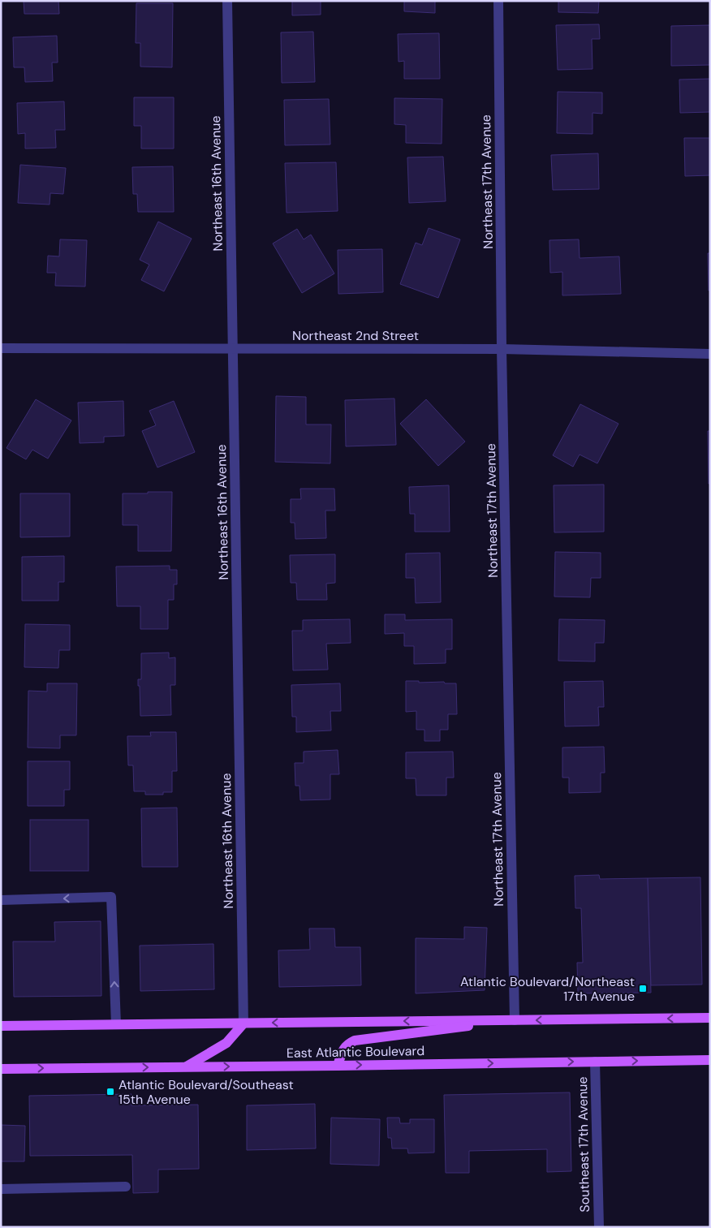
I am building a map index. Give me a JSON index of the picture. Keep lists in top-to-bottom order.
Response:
{
  "streets": {
    "main road": ["East Atlantic Boulevard"],
    "street": [
      "Northeast 17th Avenue",
      "Northeast 16th Avenue",
      "Northeast 2nd Street",
      "Southeast 17th Avenue"
    ]
  },
  "crossings": [
    ["Northeast 17th Avenue", "Northeast 2nd Street"],
    ["Northeast 16th Avenue", "Northeast 2nd Street"],
    ["East Atlantic Boulevard", "Southeast 17th Avenue"]
  ],
  "places": {
    "transit": ["Atlantic Boulevard/Northeast 17th Avenue", "Atlantic Boulevard/Southeast 15th Avenue"]
  }
}
